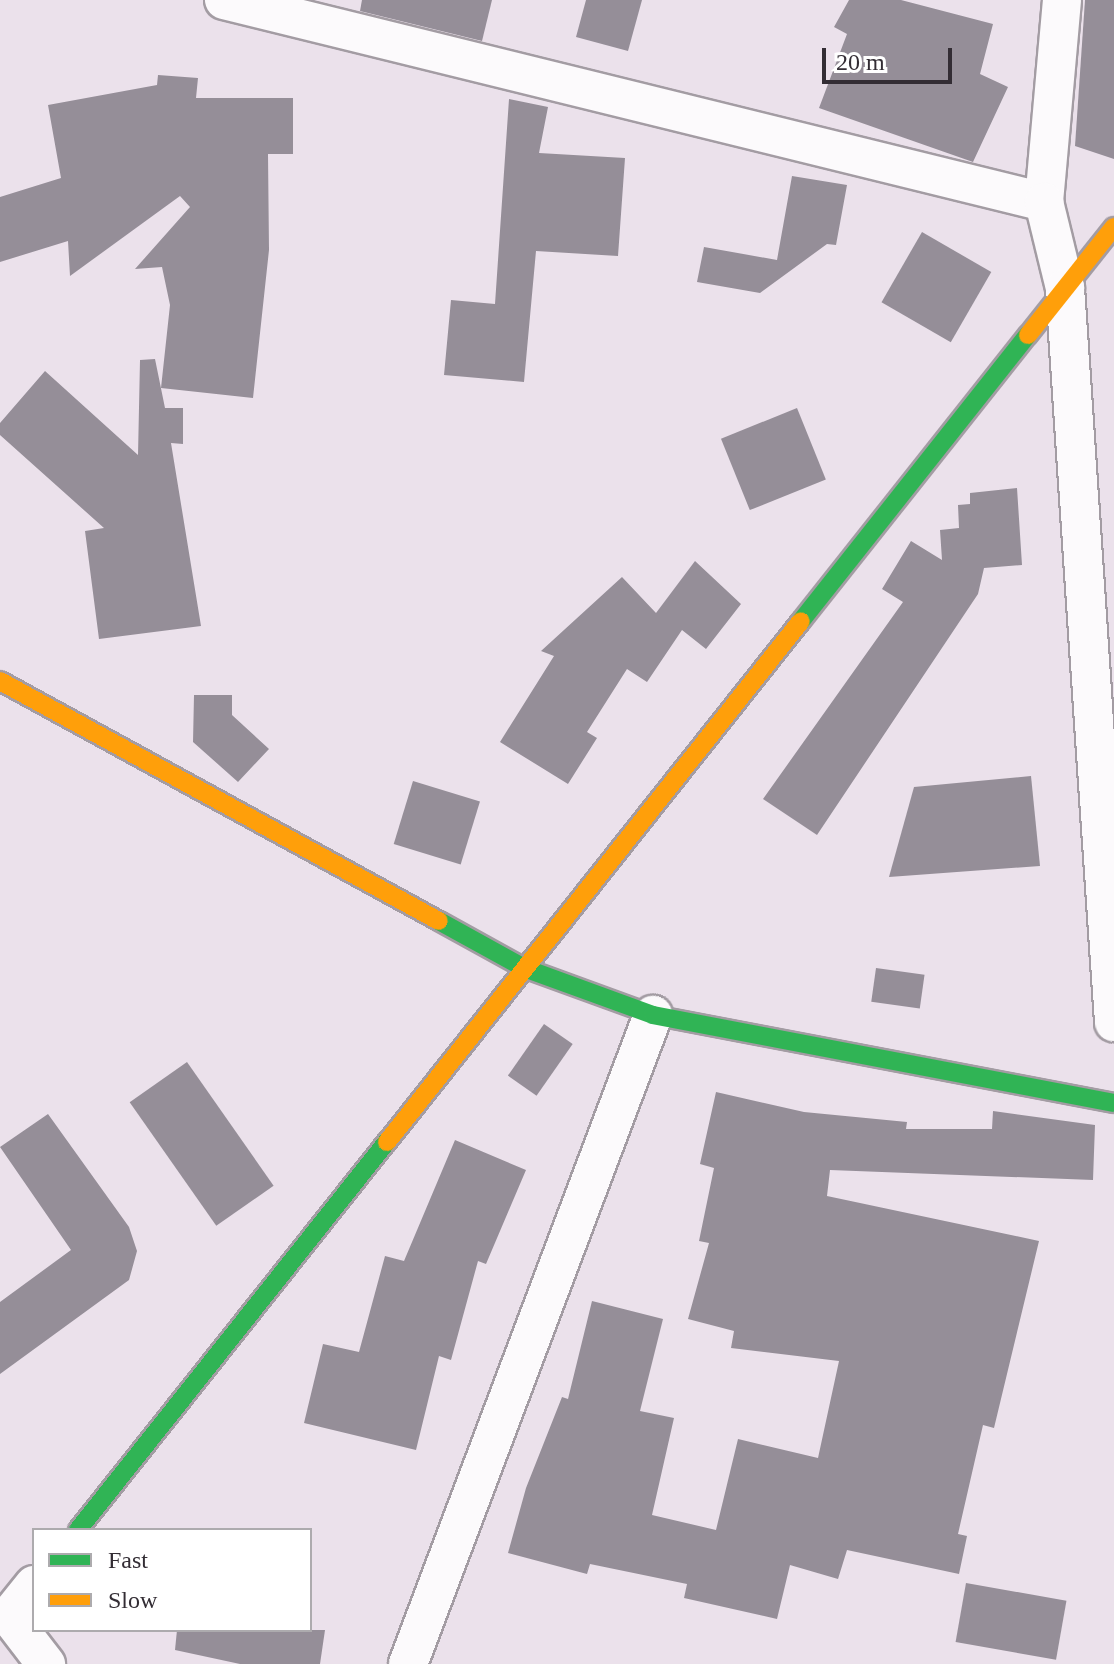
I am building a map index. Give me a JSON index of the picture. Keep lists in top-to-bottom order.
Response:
{
  "legend": ["Fast", "Slow"],
  "scale_bar": "20 m"
}
